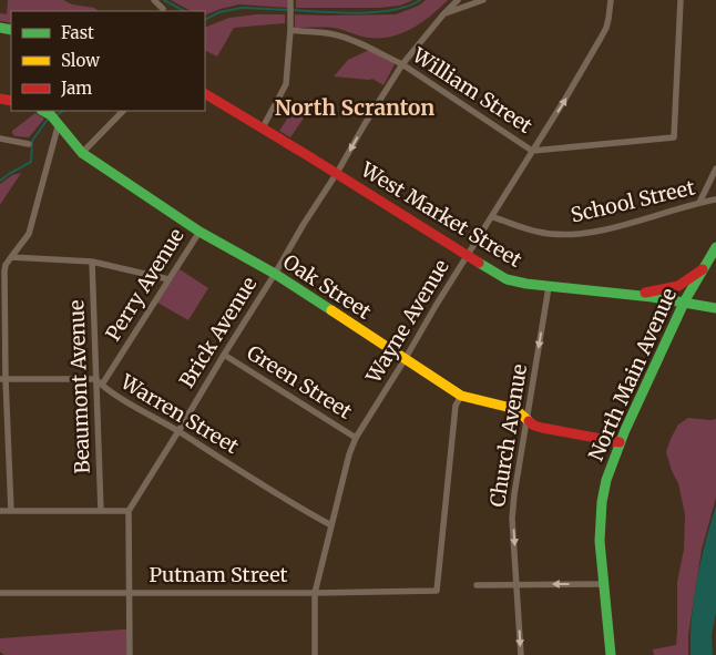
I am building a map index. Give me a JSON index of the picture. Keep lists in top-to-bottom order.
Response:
{
  "streets": {
    "main road": ["West Market Street", "Oak Street", "North Main Avenue"],
    "street": [
      "William Street",
      "School Street",
      "Perry Avenue",
      "Wayne Avenue",
      "Brick Avenue",
      "Green Street",
      "Beaumont Avenue",
      "Warren Street",
      "Church Avenue",
      "Putnam Street"
    ]
  },
  "crossings": [
    ["William Street", "Wayne Avenue"],
    ["William Street", "Brick Avenue"],
    ["School Street", "Wayne Avenue"],
    ["West Market Street", "Wayne Avenue"],
    ["West Market Street", "Brick Avenue"],
    ["West Market Street", "North Main Avenue"],
    ["West Market Street", "Church Avenue"],
    ["Perry Avenue", "Oak Street"],
    ["Perry Avenue", "Warren Street"],
    ["Oak Street", "Wayne Avenue"],
    ["Oak Street", "Brick Avenue"],
    ["Oak Street", "North Main Avenue"],
    ["Oak Street", "Church Avenue"],
    ["Oak Street", "Putnam Street"],
    ["Wayne Avenue", "Green Street"],
    ["Wayne Avenue", "Warren Street"],
    ["Wayne Avenue", "Putnam Street"],
    ["Brick Avenue", "Green Street"],
    ["Brick Avenue", "Warren Street"],
    ["Beaumont Avenue", "Warren Street"]
  ],
  "one_way": ["Church Avenue"],
  "districts": ["North Scranton"],
  "legend": ["Fast", "Slow", "Jam"]
}
